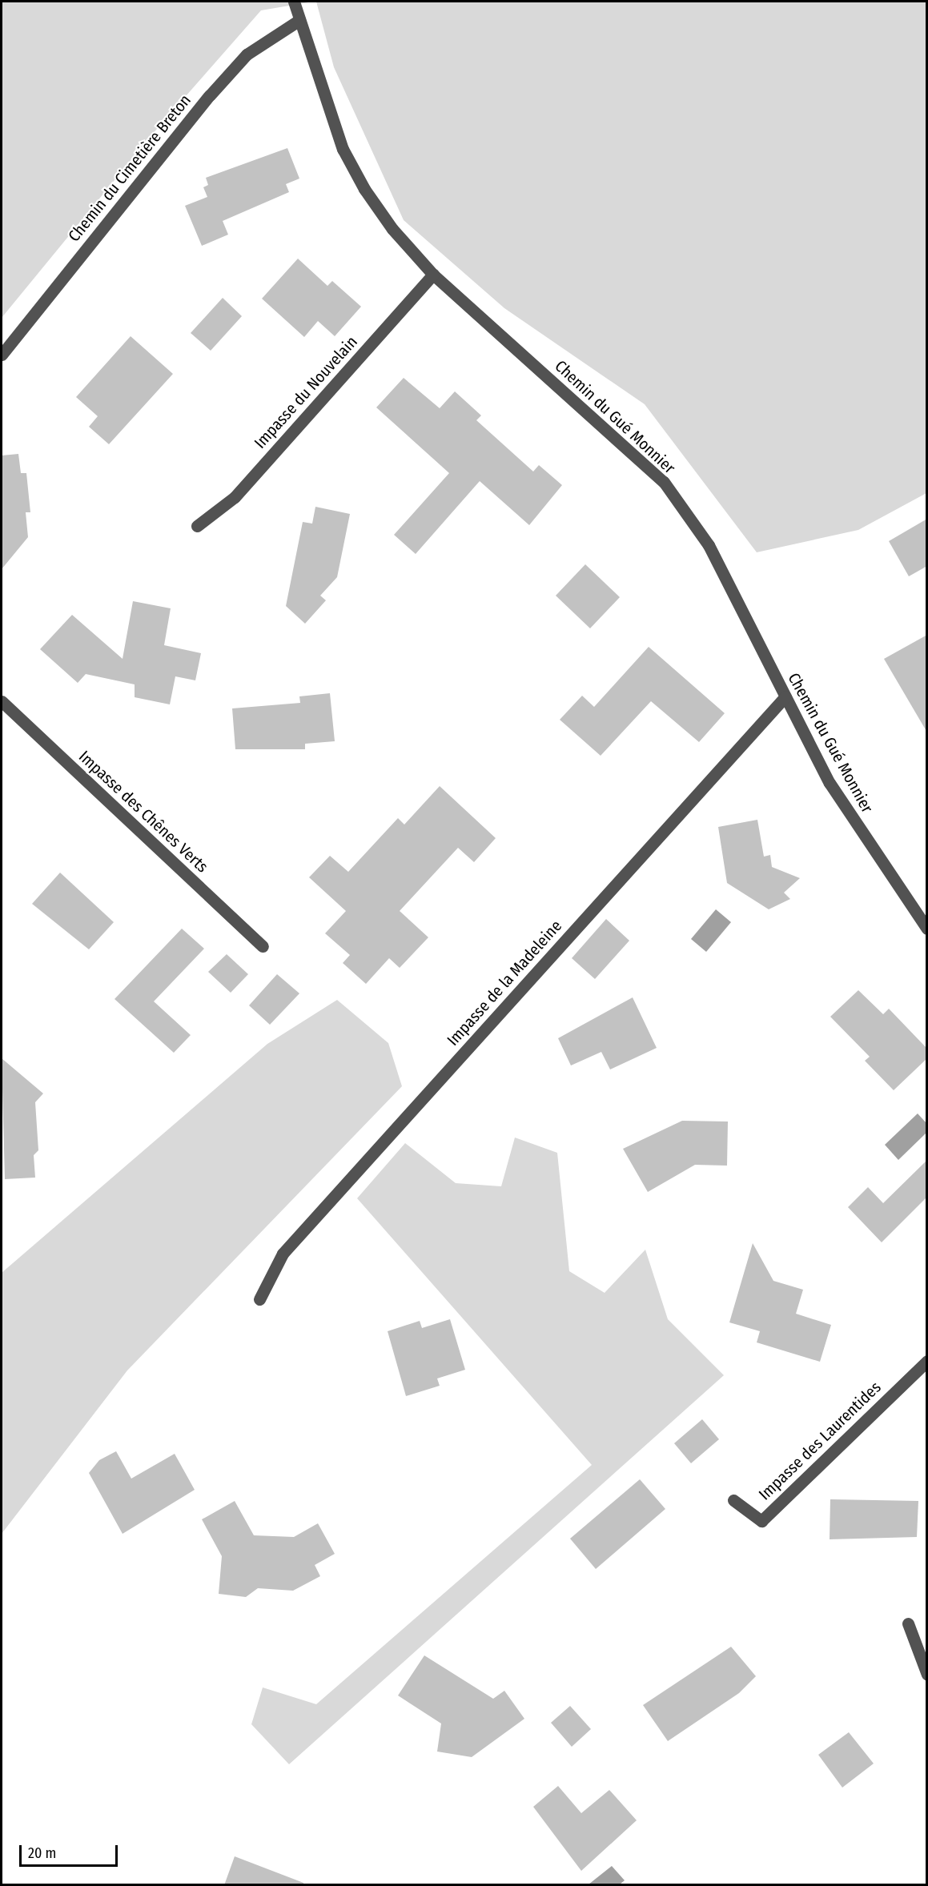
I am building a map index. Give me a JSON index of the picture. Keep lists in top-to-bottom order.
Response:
{
  "streets": {
    "street": [
      "Chemin du Cimetière Breton",
      "Impasse du Nouvelain",
      "Chemin du Gué Monnier",
      "Impasse des Chênes Verts",
      "Impasse de la Madeleine",
      "Impasse des Laurentides"
    ]
  },
  "crossings": [
    ["Chemin du Cimetière Breton", "Chemin du Gué Monnier"],
    ["Impasse du Nouvelain", "Chemin du Gué Monnier"],
    ["Chemin du Gué Monnier", "Impasse de la Madeleine"]
  ],
  "scale_bar": "20 m"
}
